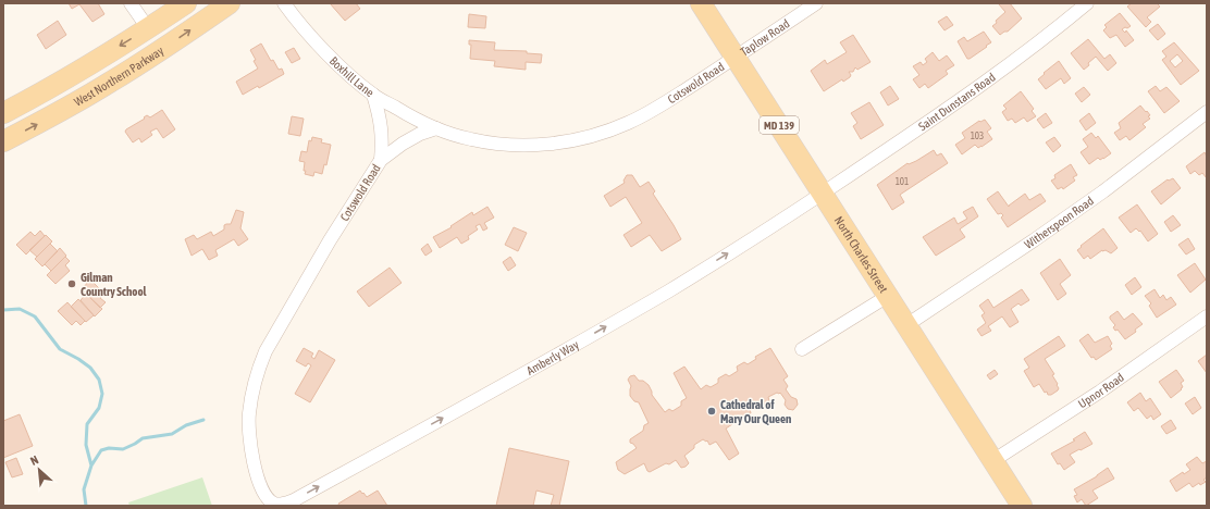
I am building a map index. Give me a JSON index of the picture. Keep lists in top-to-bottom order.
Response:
{
  "streets": {
    "main road": ["West Northern Parkway", "MD 139", "North Charles Street"],
    "street": [
      "Taplow Road",
      "Boxhill Lane",
      "Cotswold Road",
      "Saint Dunstans Road",
      "Witherspoon Road",
      "Amberly Way",
      "Upnor Road"
    ]
  },
  "crossings": [
    ["Taplow Road", "Cotswold Road"],
    ["Taplow Road", "North Charles Street"],
    ["Boxhill Lane", "Cotswold Road"],
    ["Cotswold Road", "North Charles Street"],
    ["Cotswold Road", "Amberly Way"],
    ["Saint Dunstans Road", "North Charles Street"],
    ["Saint Dunstans Road", "Amberly Way"],
    ["Witherspoon Road", "North Charles Street"],
    ["North Charles Street", "Amberly Way"],
    ["North Charles Street", "Upnor Road"]
  ],
  "one_way": ["Amberly Way"],
  "places": ["Gilman Country School", "Cathedral of Mary Our Queen"],
  "house_numbers": ["103", "101"],
  "north": "top left"
}
